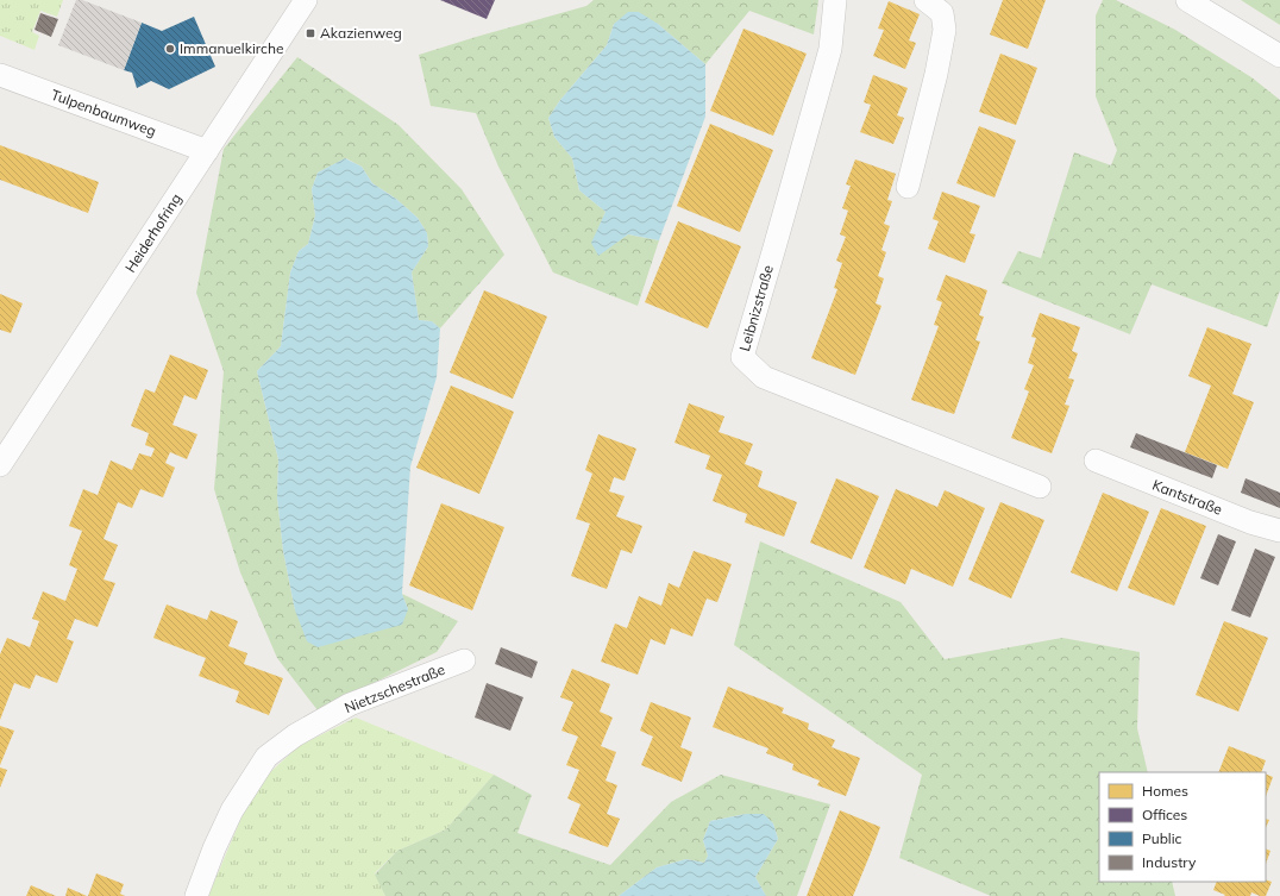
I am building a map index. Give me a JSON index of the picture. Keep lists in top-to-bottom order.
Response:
{
  "streets": {
    "street": [
      "Tulpenbaumweg",
      "Heiderhofring",
      "Leibnizstraße",
      "Kantstraße",
      "Nietzschestraße"
    ]
  },
  "crossings": [
    ["Tulpenbaumweg", "Heiderhofring"]
  ],
  "places": {
    "transit": ["Akazienweg"],
    "other": ["Immanuelkirche"]
  },
  "legend": [
    "Homes",
    "Offices",
    "Public",
    "Industry"
  ]
}
